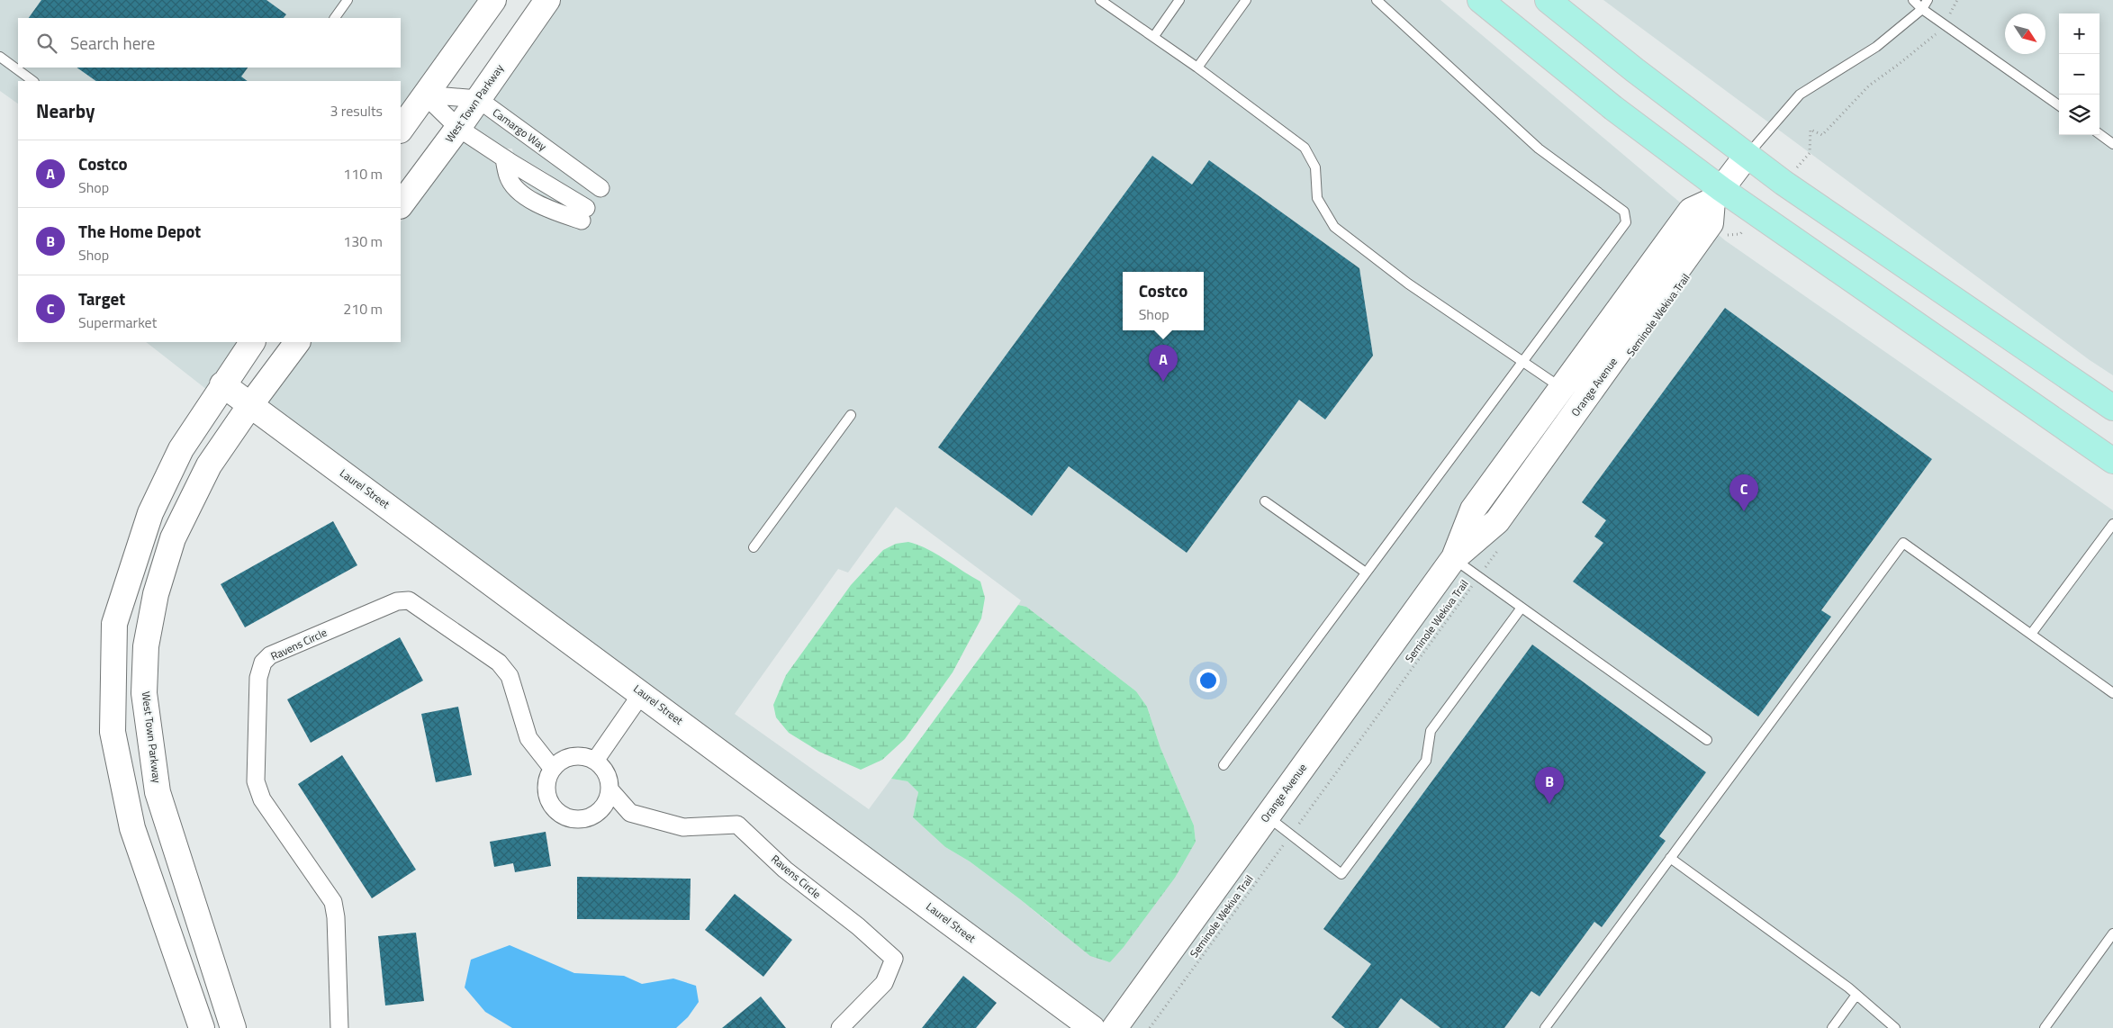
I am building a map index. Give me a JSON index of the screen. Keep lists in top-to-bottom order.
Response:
{
  "streets": {
    "street": [
      "West Town Parkway",
      "Camargo Way",
      "Orange Avenue",
      "Laurel Street",
      "Ravens Circle"
    ],
    "path": ["Seminole Wekiva Trail"]
  },
  "crossings": [
    ["West Town Parkway", "Camargo Way"],
    ["West Town Parkway", "Laurel Street"]
  ],
  "north": "bottom right",
  "page": {
    "map_buttons": ["+", "−"],
    "search": "Search here",
    "heading": ["Nearby", "3 results"],
    "list": [
      {
        "mark": "A",
        "name": "Costco",
        "note": "Shop",
        "value": "110 m"
      },
      {
        "mark": "B",
        "name": "The Home Depot",
        "note": "Shop",
        "value": "130 m"
      },
      {
        "mark": "C",
        "name": "Target",
        "note": "Supermarket",
        "value": "210 m"
      }
    ],
    "popup": ["Costco", "Shop"],
    "pins": ["A", "C", "B"]
  }
}
